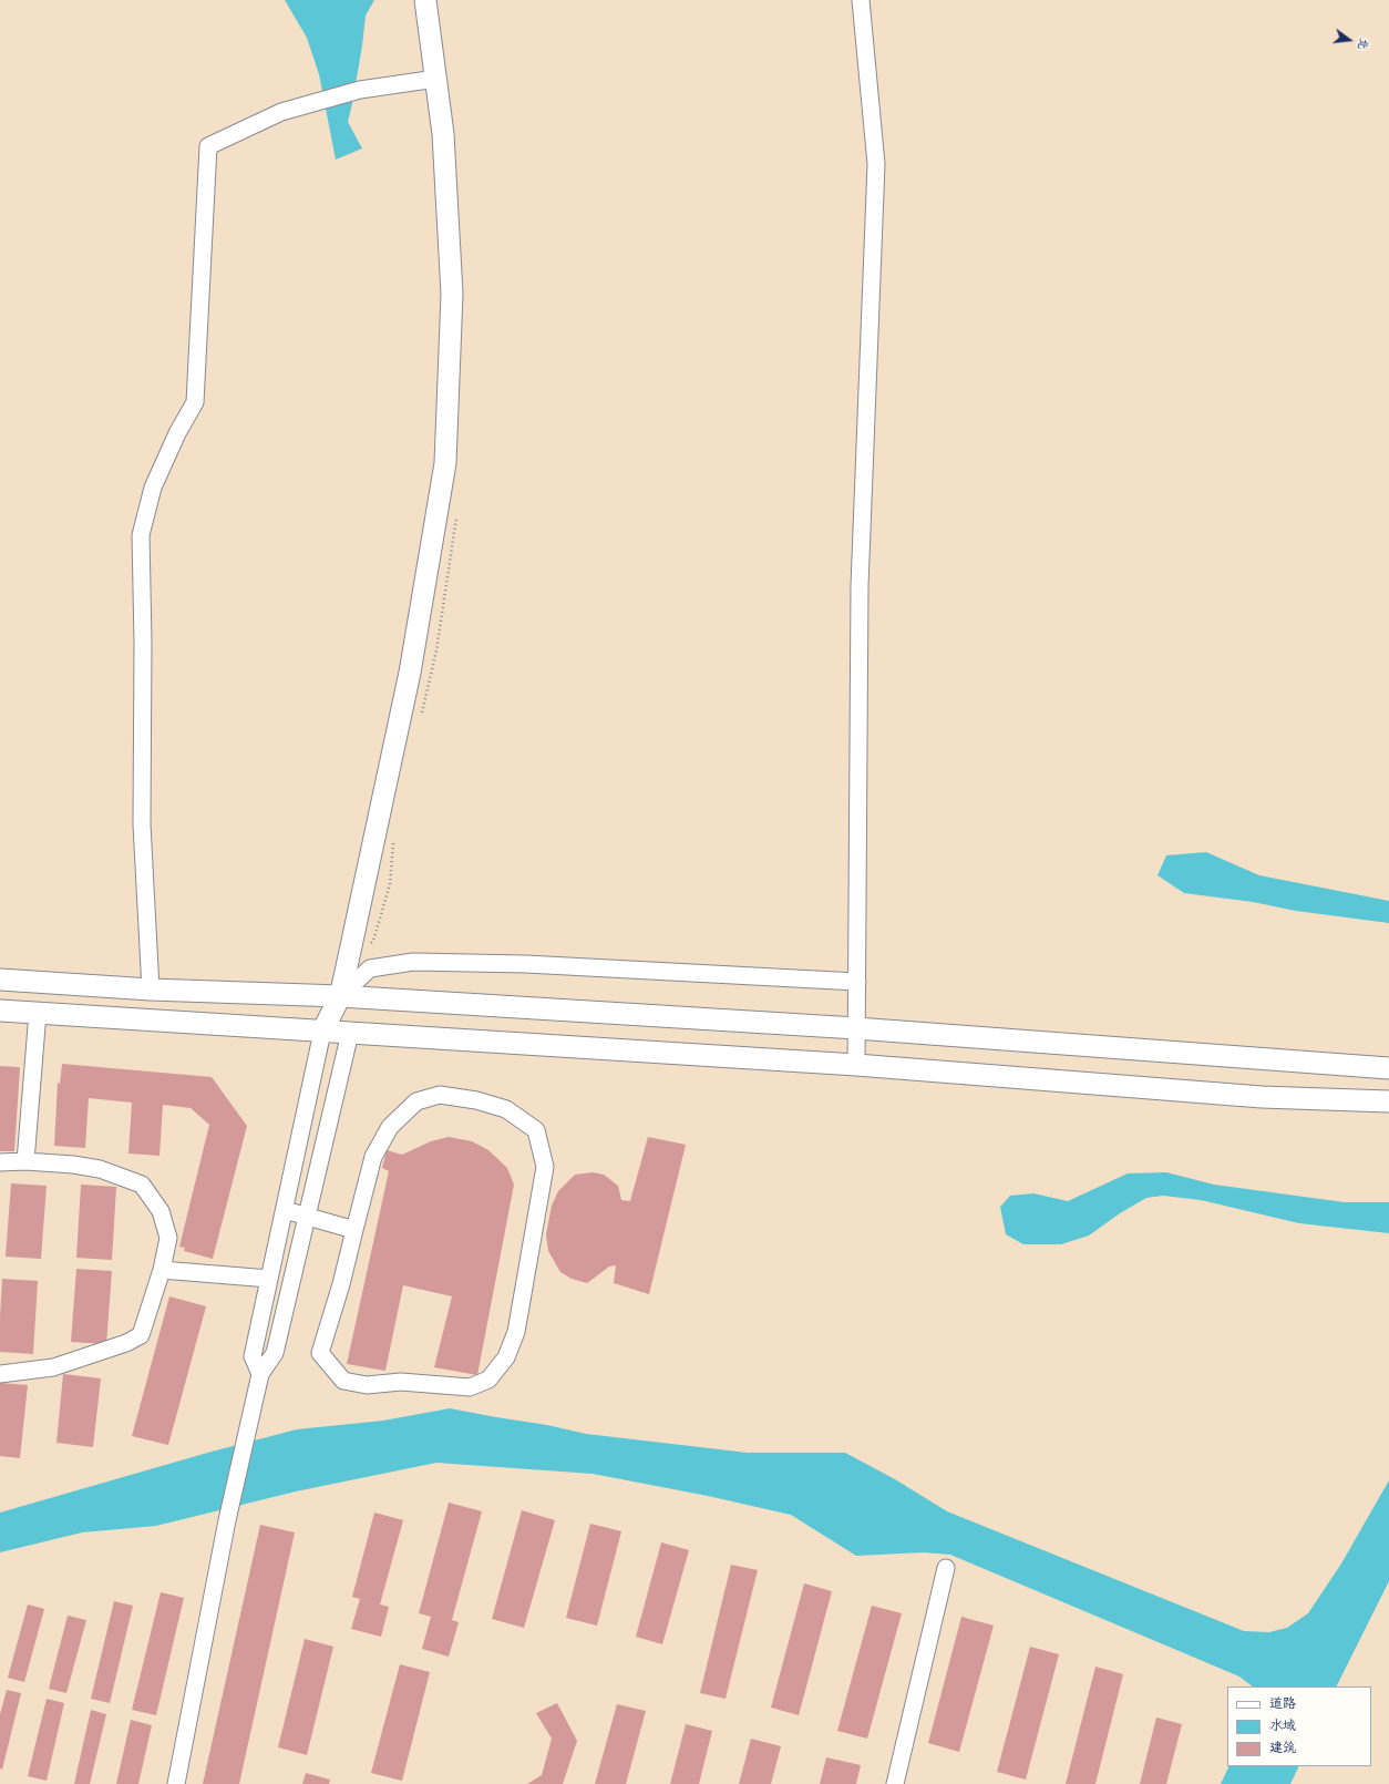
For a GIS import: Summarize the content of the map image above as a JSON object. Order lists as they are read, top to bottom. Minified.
{"legend":["道路","水域","建筑"],"north":"right"}
